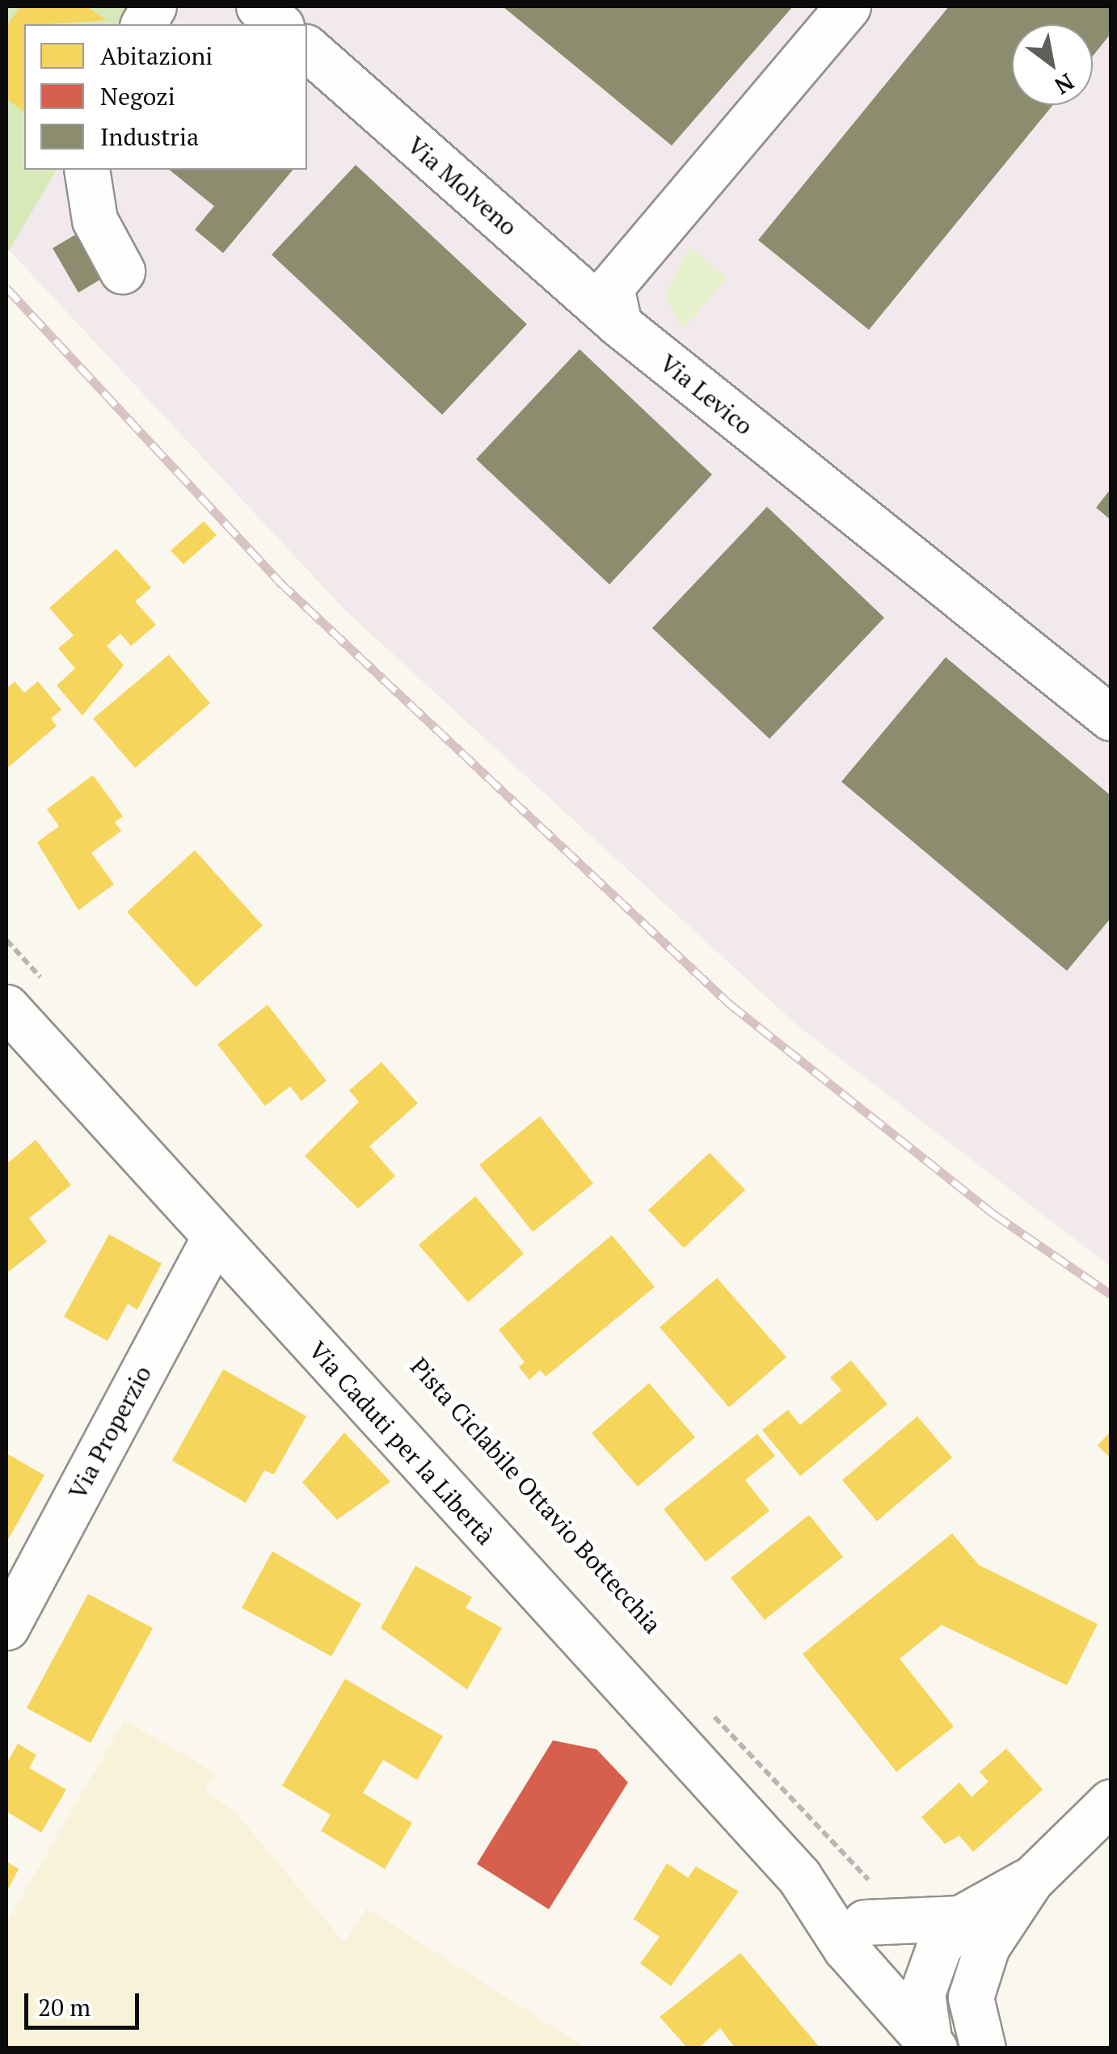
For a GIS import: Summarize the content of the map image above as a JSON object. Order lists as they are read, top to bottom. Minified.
{"streets":{"street":["Via Molveno","Via Levico","Via Properzio","Via Caduti per la Libertà"]},"crossings":[["Via Molveno","Via Levico"],["Via Properzio","Via Caduti per la Libertà"]],"legend":["Abitazioni","Negozi","Industria"],"scale_bar":"20 m","north":"bottom right"}
